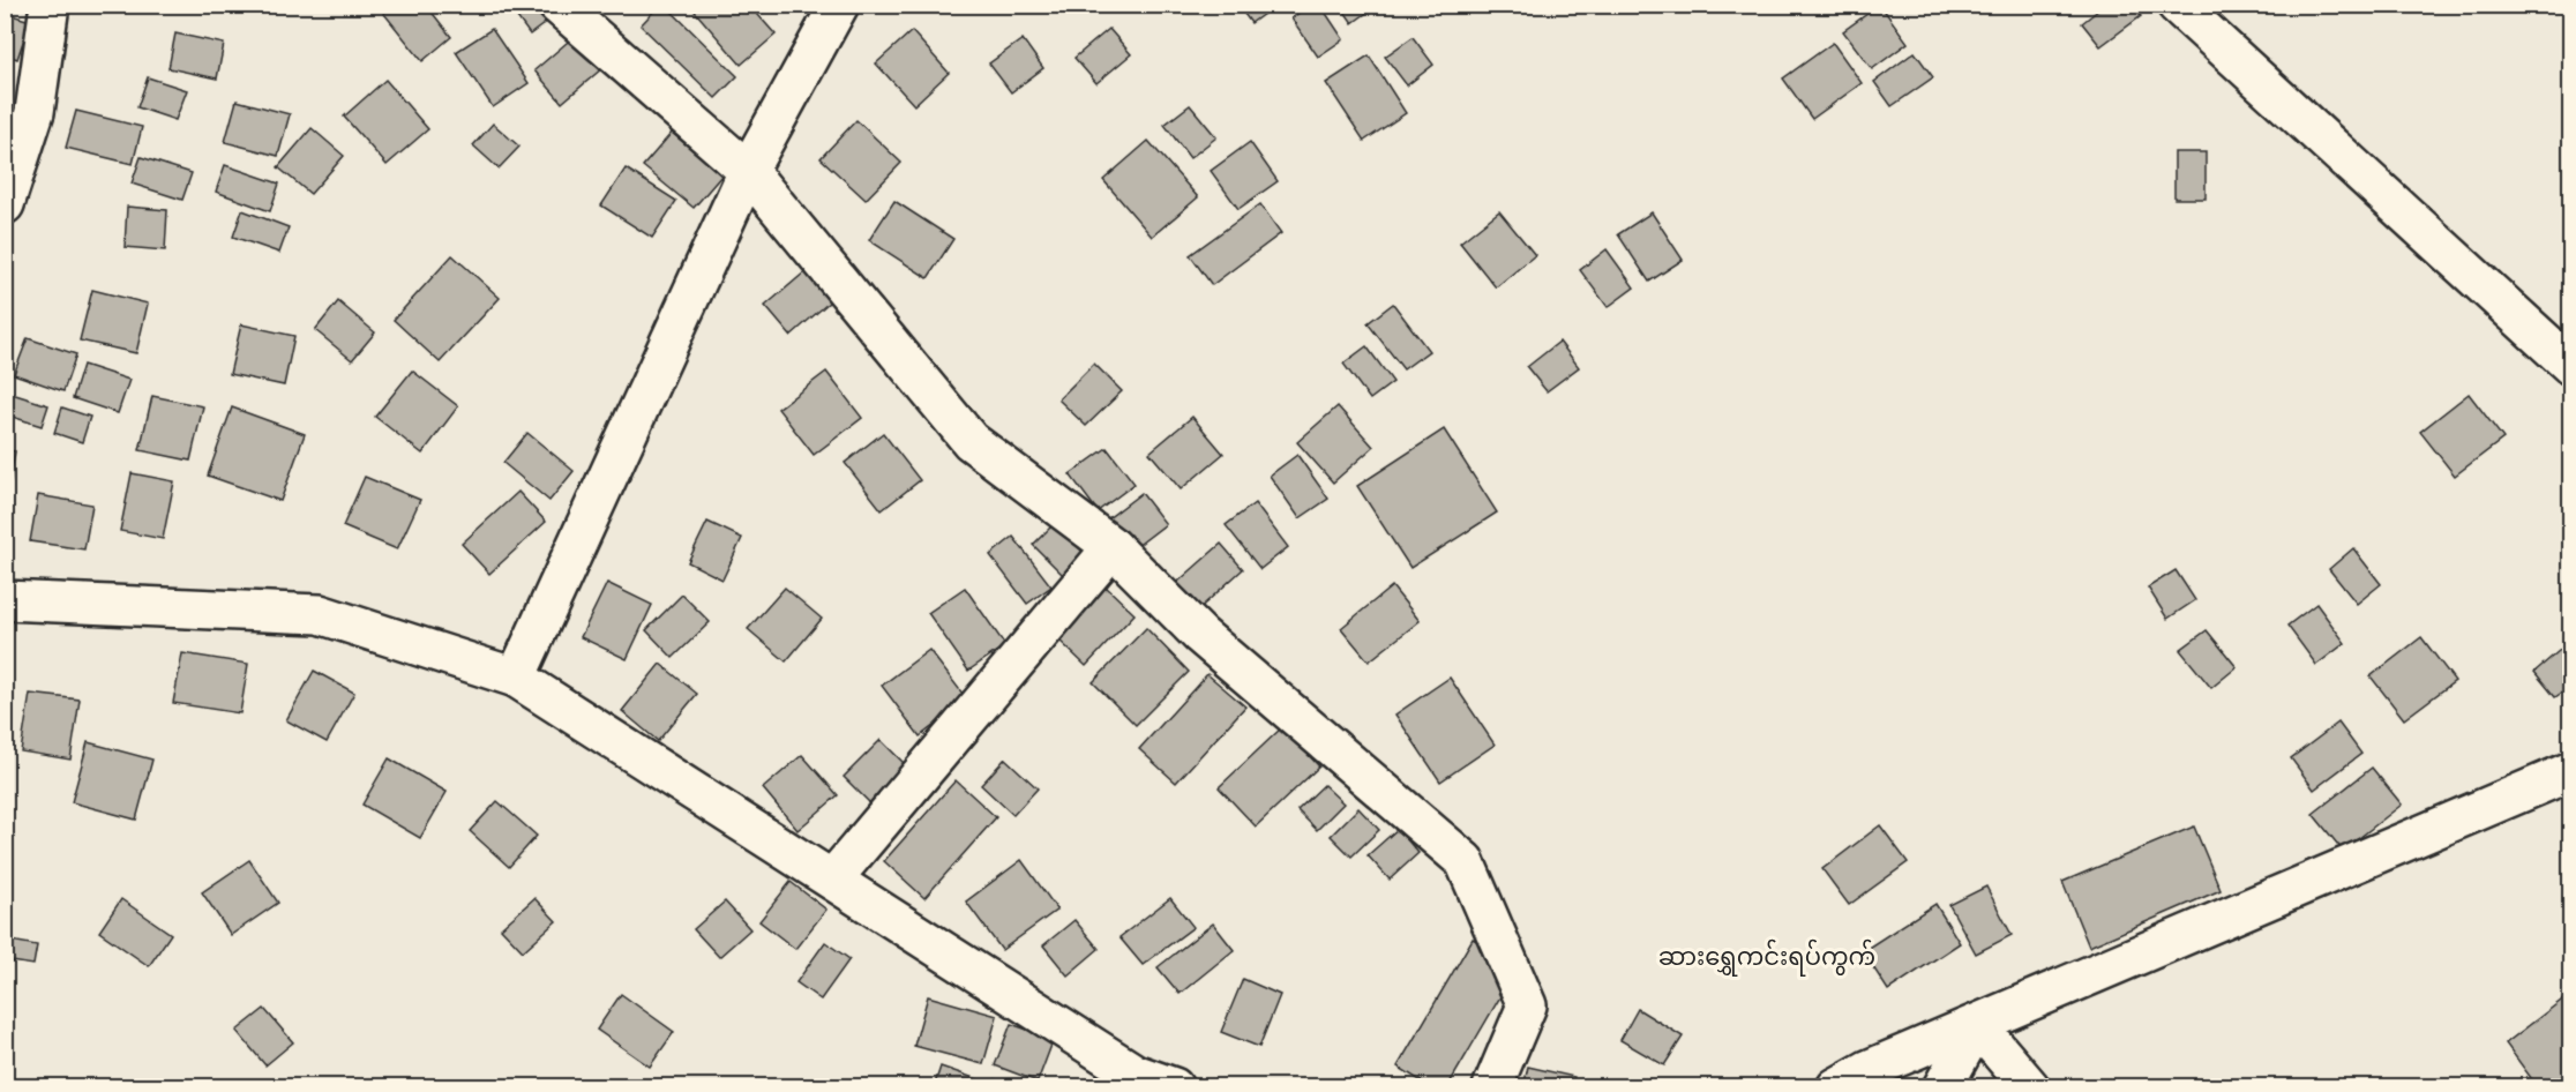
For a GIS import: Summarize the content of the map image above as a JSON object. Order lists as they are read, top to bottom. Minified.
{"districts":["ဆားရွှေကင်းရပ်ကွက်"]}
